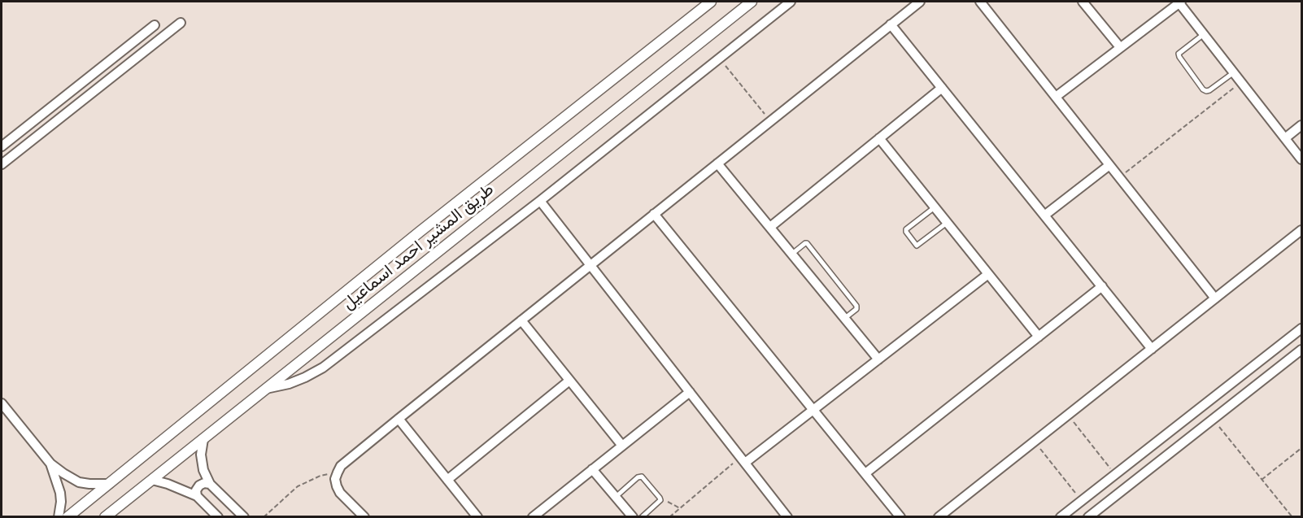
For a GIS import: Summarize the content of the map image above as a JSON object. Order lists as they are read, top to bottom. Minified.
{"streets":{"street":["طريق المشير احمد اسماعيل"]}}
